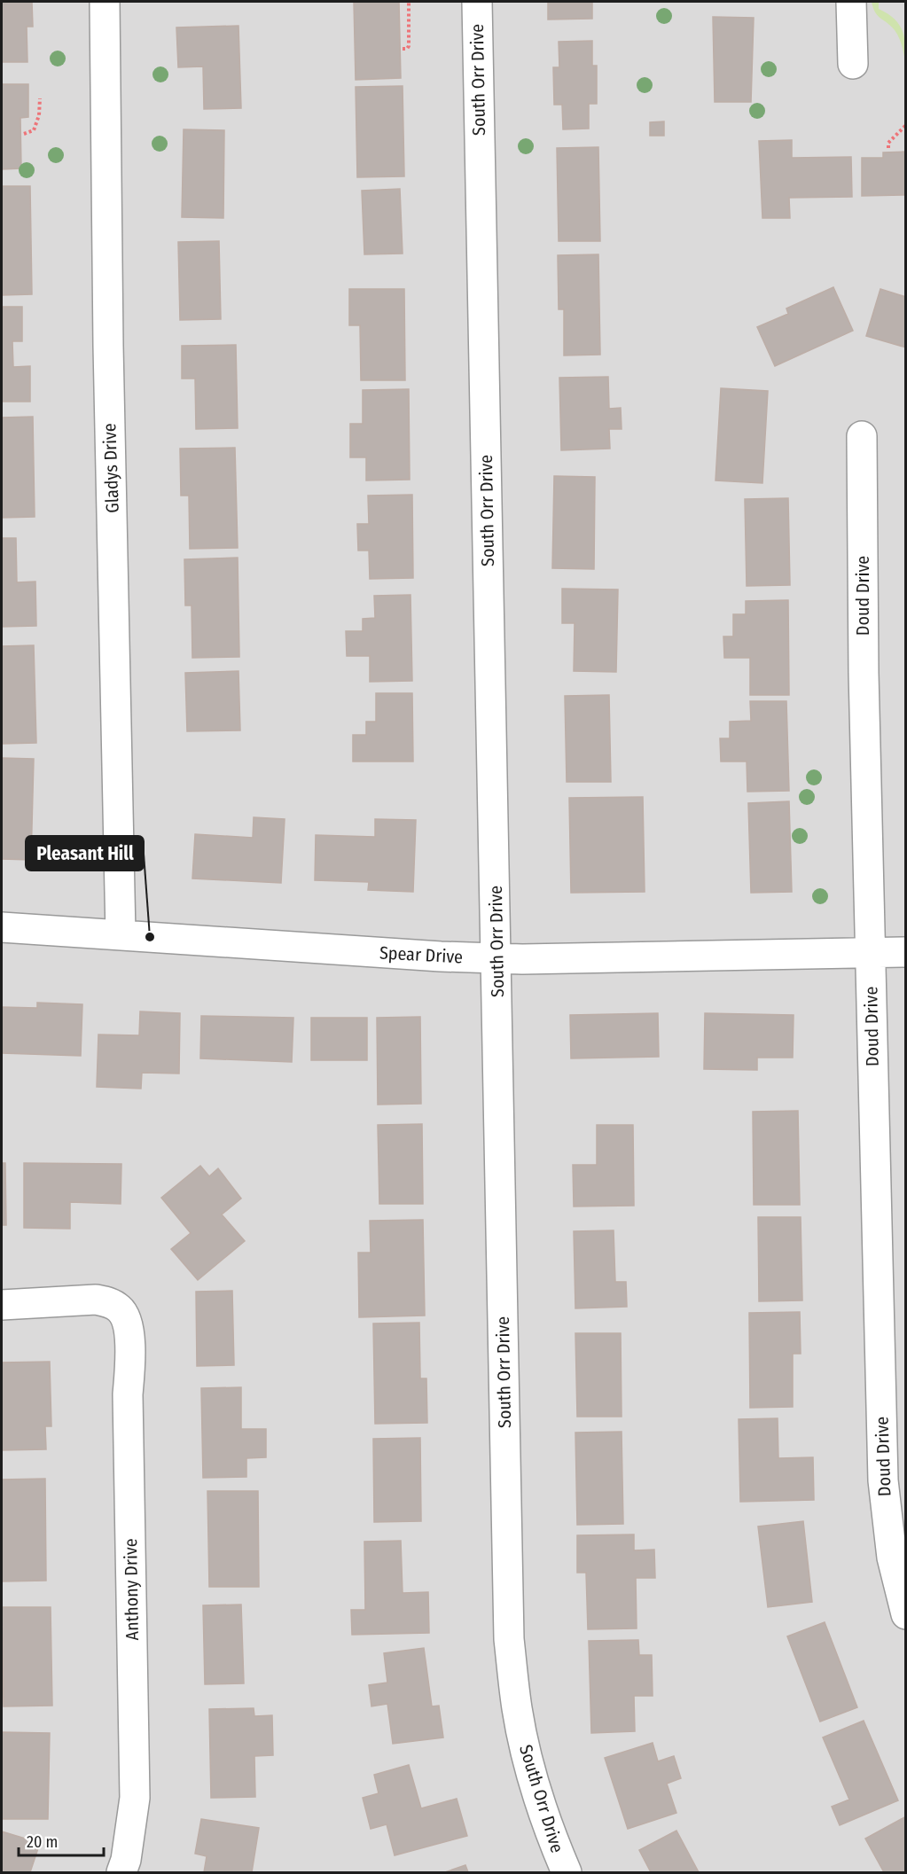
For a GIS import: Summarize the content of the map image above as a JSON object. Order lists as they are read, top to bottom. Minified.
{"streets":{"street":["South Orr Drive","Gladys Drive","Doud Drive","Spear Drive","Anthony Drive"]},"crossings":[["South Orr Drive","Spear Drive"],["Gladys Drive","Spear Drive"],["Doud Drive","Spear Drive"]],"places":["Pleasant Hill"],"scale_bar":"20 m"}
